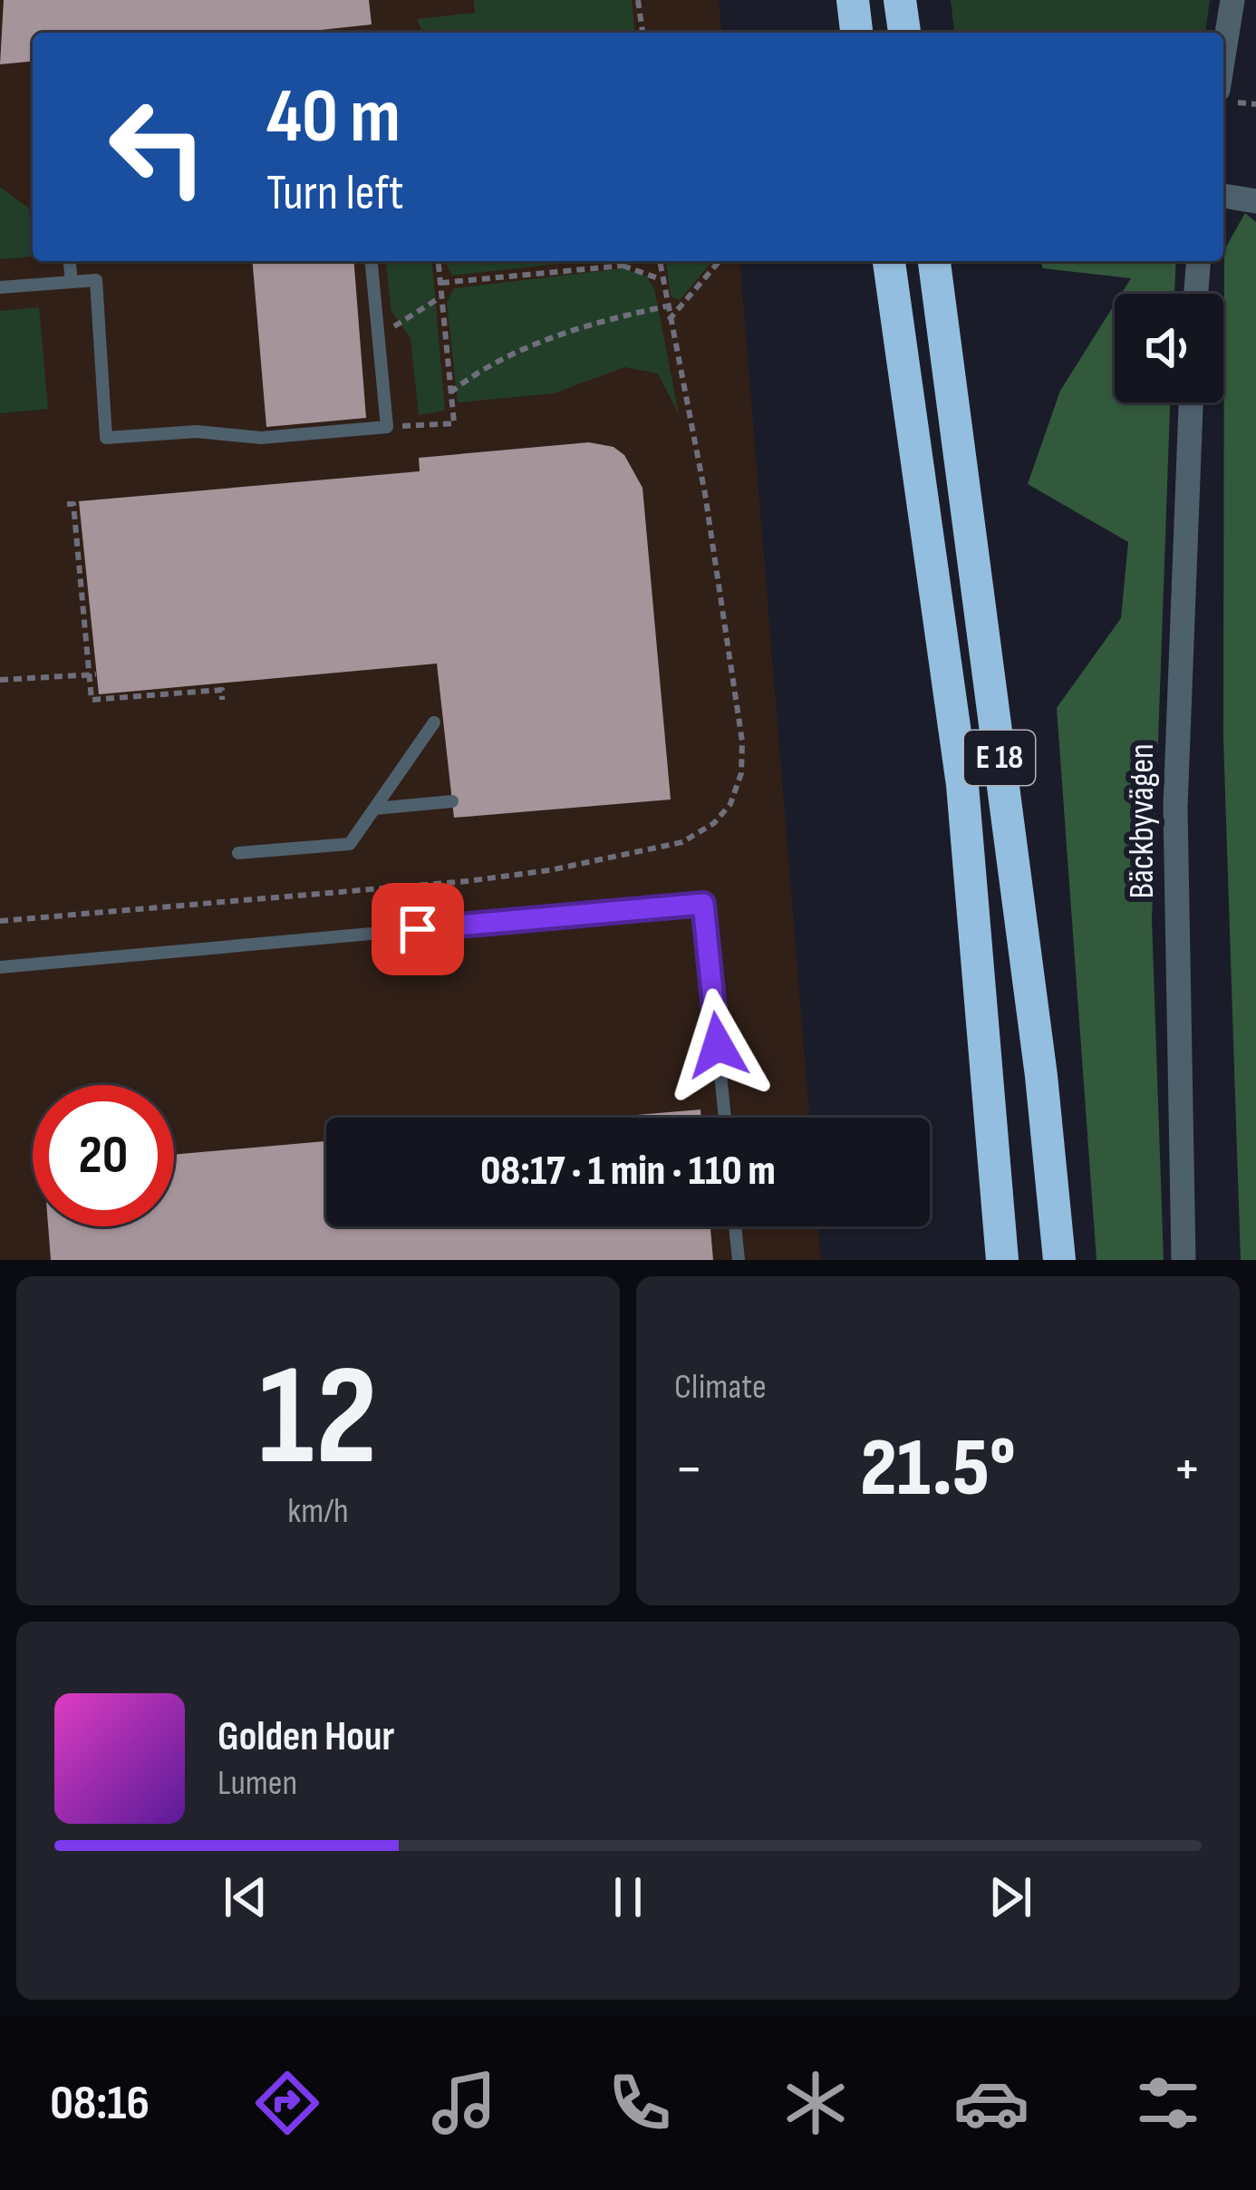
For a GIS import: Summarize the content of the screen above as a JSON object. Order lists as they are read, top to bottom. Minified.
{"streets":{"highway":["E 18"],"street":["Bäckbyvägen"]},"page":{"turn":["40 m","Turn left"],"limit":"20","trip":"08:17 · 1 min · 110 m","tile":[["12","km/h"],"Climate"],"heat":["−","21.5°","+"],"song":["Golden Hour","Lumen"],"tabs":"08:16"}}
